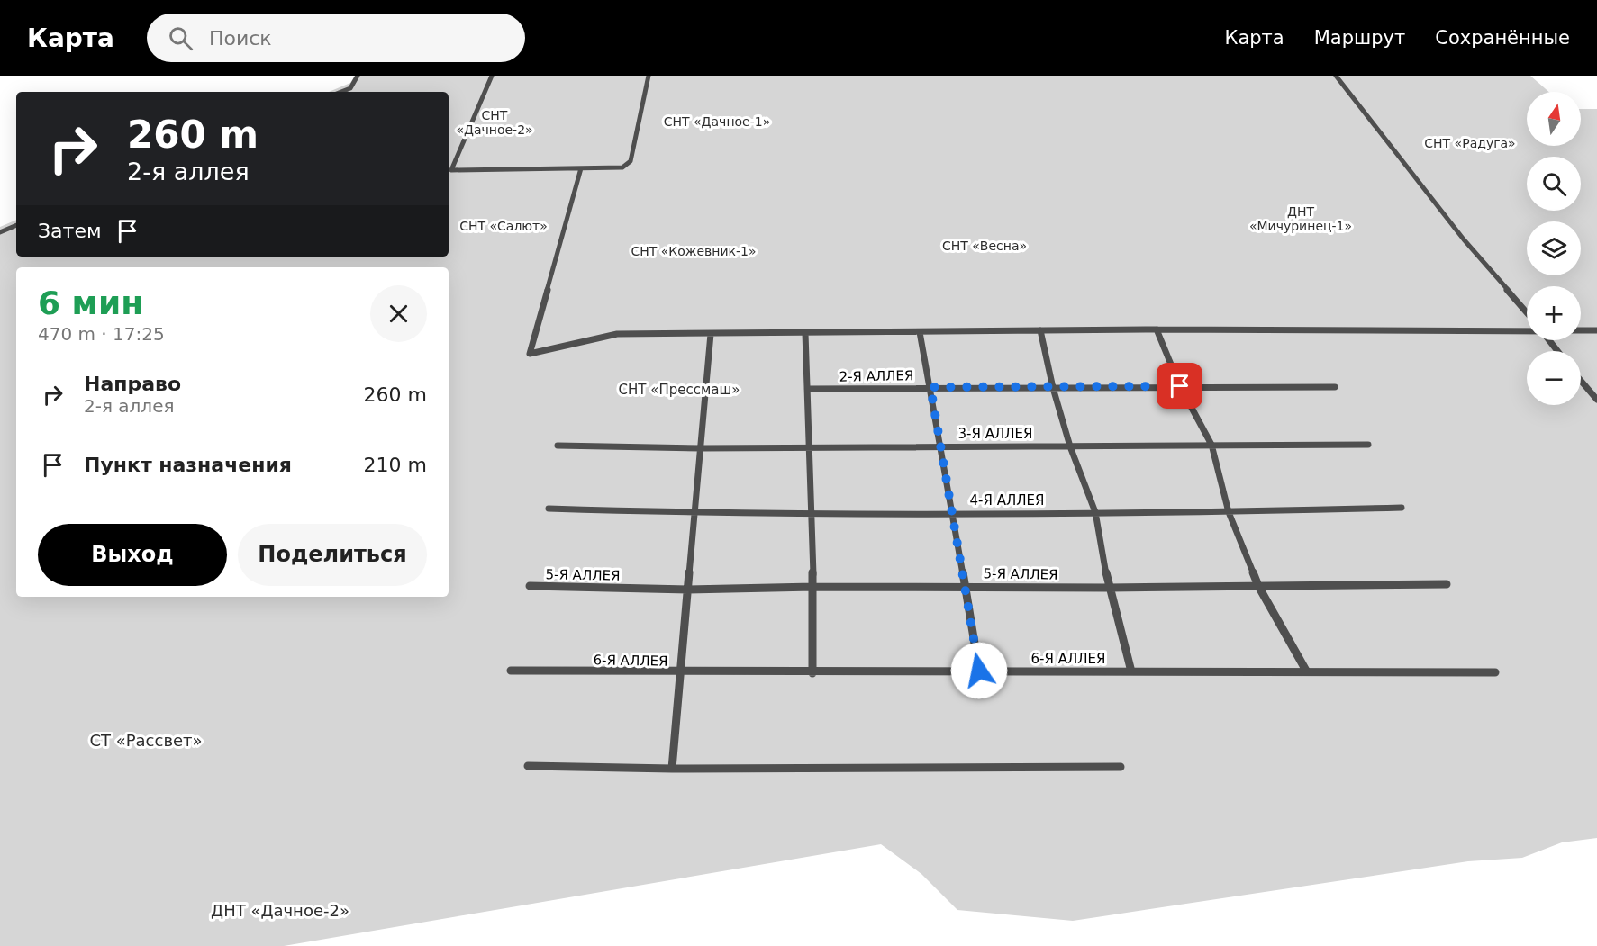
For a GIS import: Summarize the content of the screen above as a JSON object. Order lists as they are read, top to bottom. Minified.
{"streets":{"street":["2-Я АЛЛЕЯ","3-Я АЛЛЕЯ","4-Я АЛЛЕЯ","5-Я АЛЛЕЯ","6-Я АЛЛЕЯ"]},"parks":["СНТ «Дачное-2»","СНТ «Дачное-1»","СНТ «Радуга»","ДНТ «Мичуринец-1»","СНТ «Салют»","СНТ «Весна»","СНТ «Кожевник-1»","СНТ «Прессмаш»","СТ «Рассвет»","ДНТ «Дачное-2»"],"north":"top","page":{"header":"Карта","search":"Поиск","nav":["Карта","Маршрут","Сохранённые"],"map_buttons":["+","−"],"turn":["260 m","2-я аллея"],"then":"Затем","heading":["6 мин","470 m · 17:25"],"list":[{"name":"Направо","note":"2-я аллея","value":"260 m"},{"name":"Пункт назначения","value":"210 m"}],"buttons":["Выход","Поделиться"]}}
